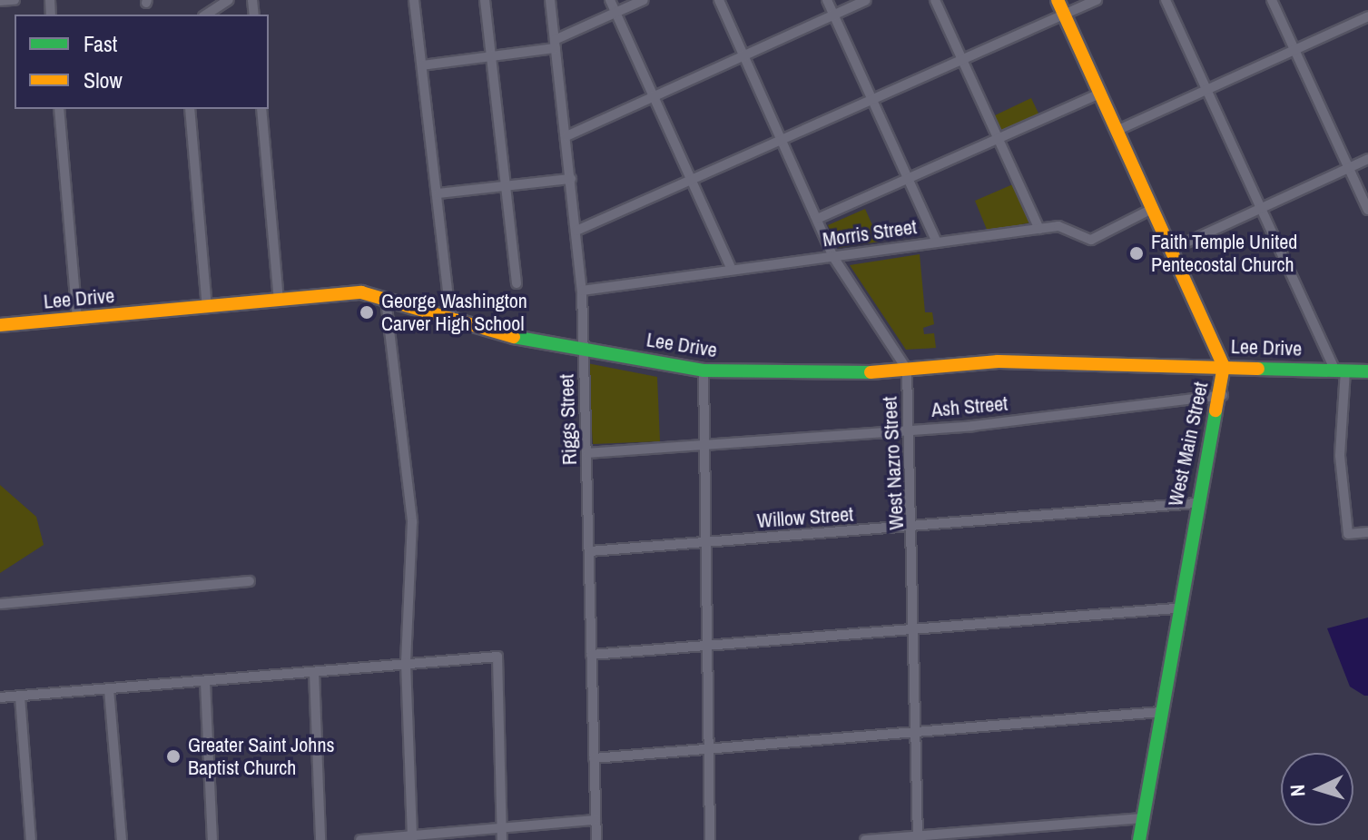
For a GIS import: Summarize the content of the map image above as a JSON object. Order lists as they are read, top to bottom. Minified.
{"streets":{"main road":["Lee Drive","West Main Street"],"street":["Morris Street","Ash Street","Riggs Street","West Nazro Street","Willow Street"]},"crossings":[["Morris Street","Riggs Street"],["Morris Street","West Main Street"],["Morris Street","West Nazro Street"],["Lee Drive","Riggs Street"],["Lee Drive","West Main Street"],["Lee Drive","West Nazro Street"],["Ash Street","Riggs Street"],["Ash Street","West Main Street"],["Ash Street","West Nazro Street"],["Riggs Street","Willow Street"],["West Main Street","Willow Street"],["West Nazro Street","Willow Street"]],"places":["Faith Temple United Pentecostal Church","George Washington Carver High School","Greater Saint Johns Baptist Church"],"legend":["Fast","Slow"],"north":"left"}
